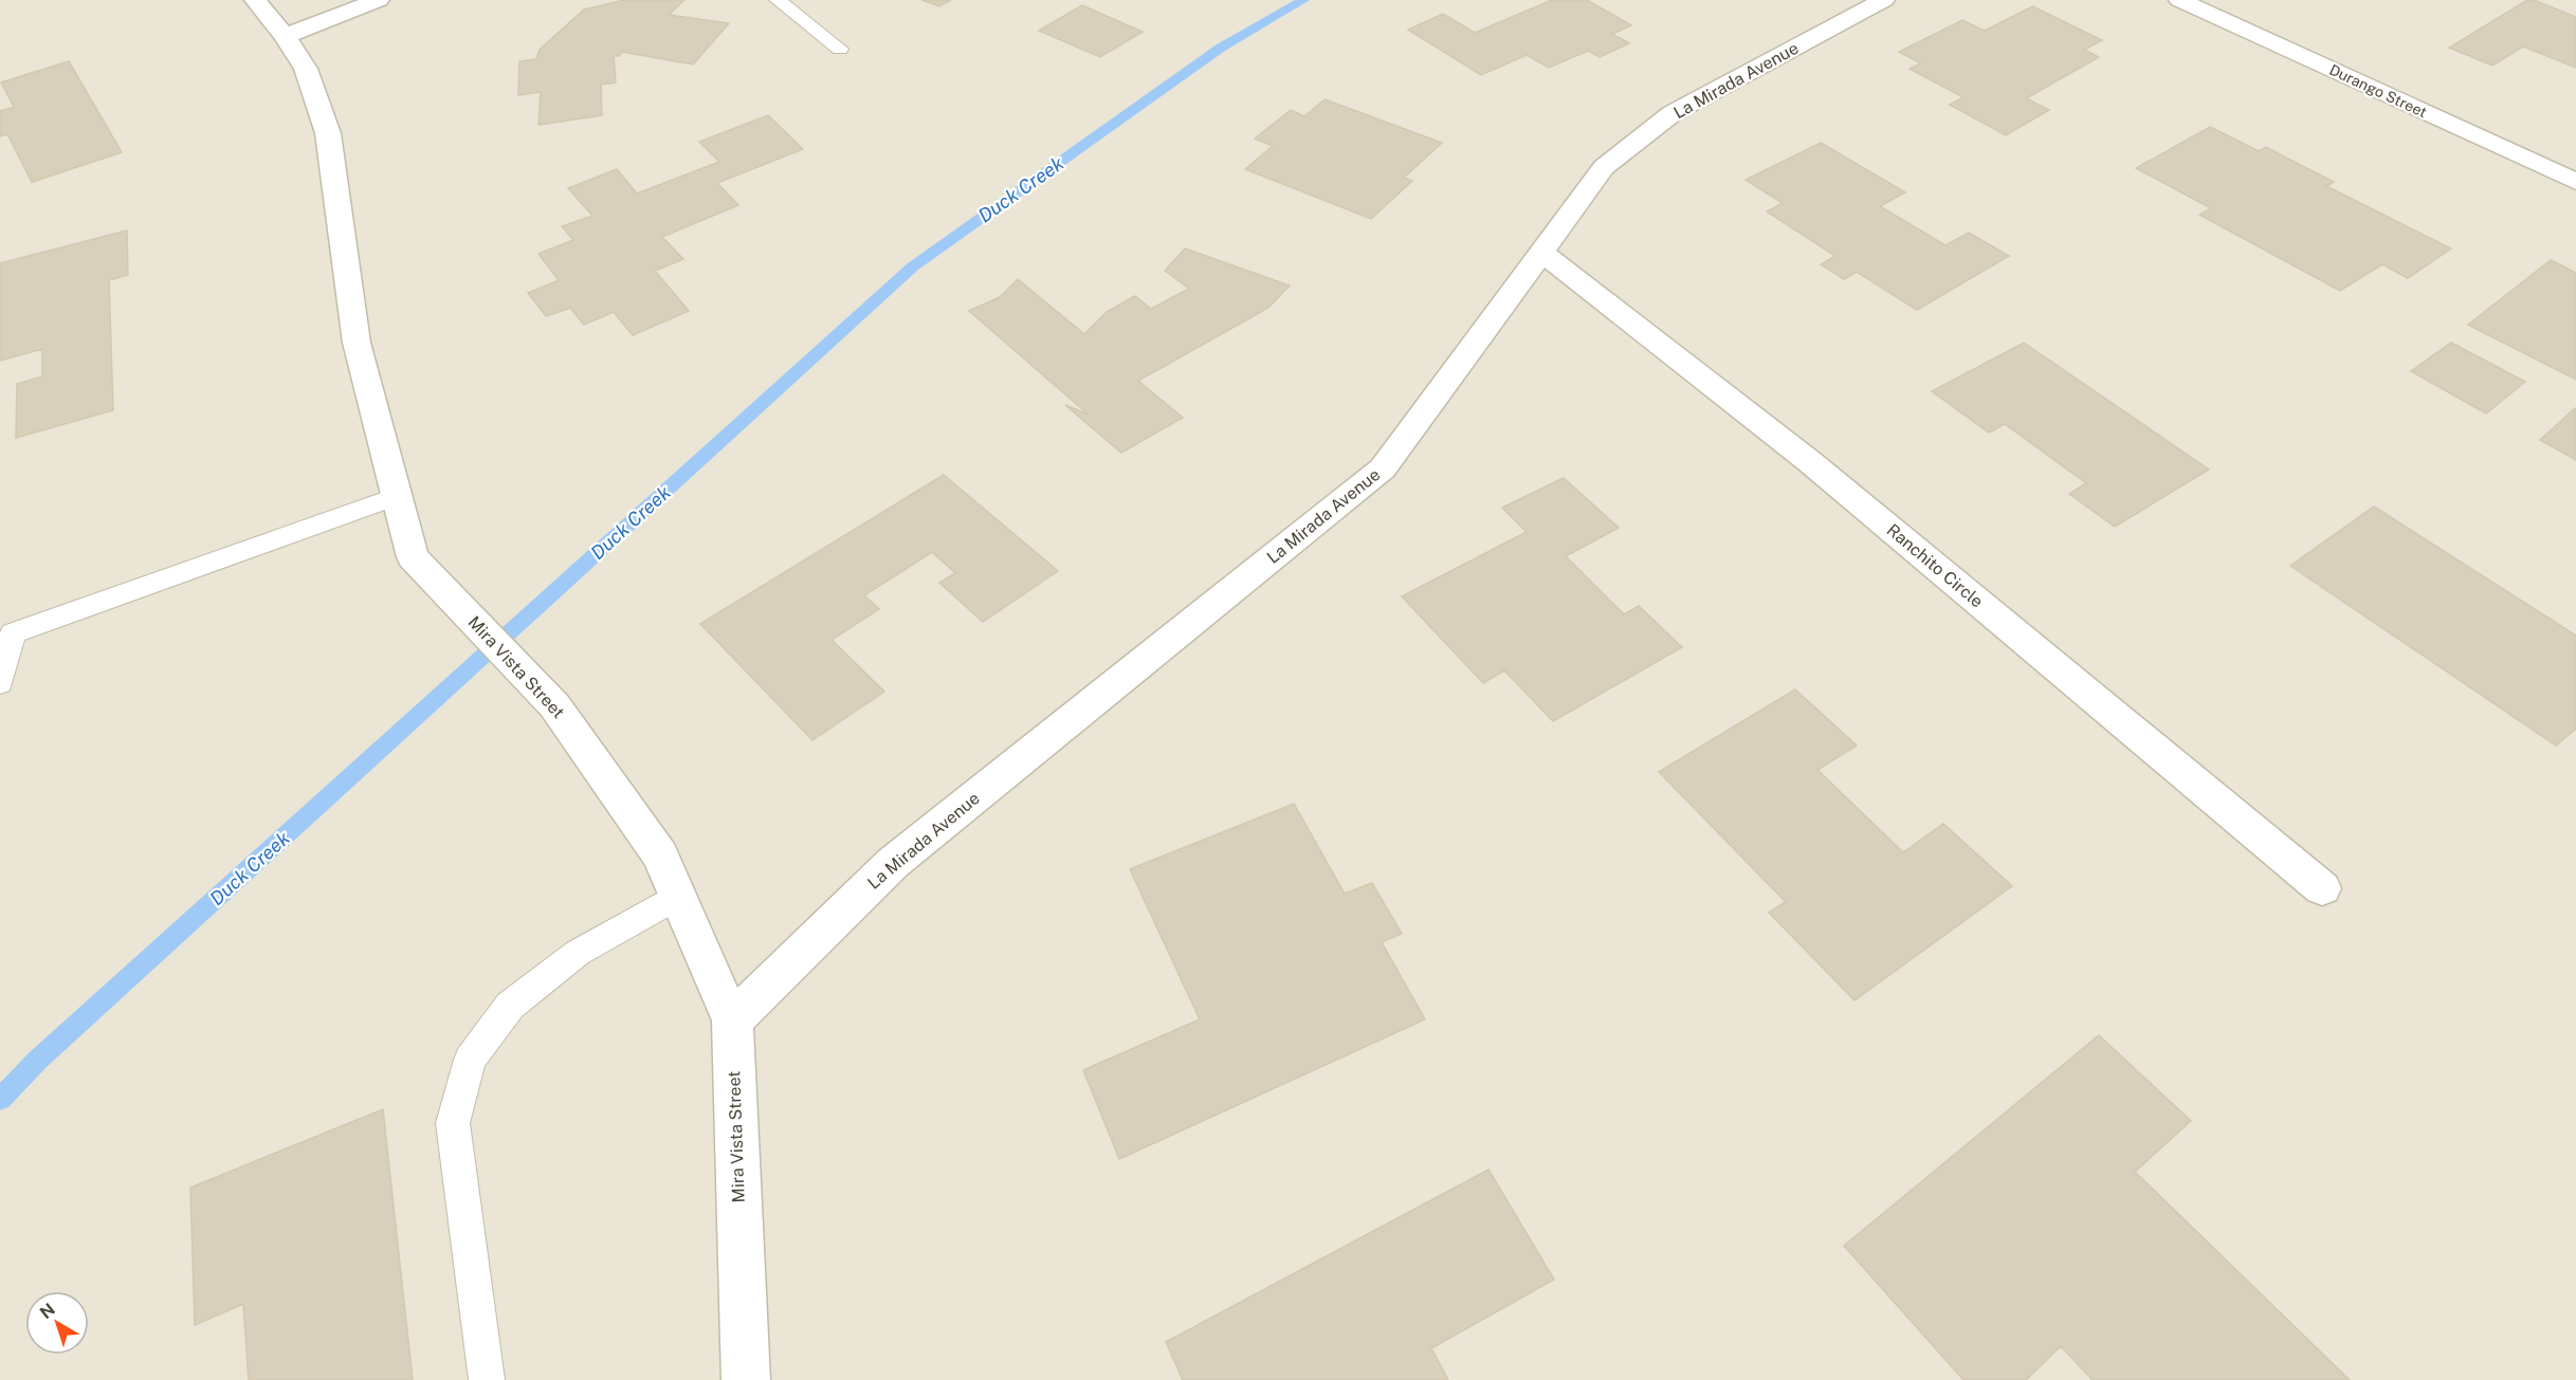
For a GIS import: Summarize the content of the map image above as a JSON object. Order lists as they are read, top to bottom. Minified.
{"streets":{"street":["La Mirada Avenue","Durango Street","Ranchito Circle","Mira Vista Street"]},"crossings":[["La Mirada Avenue","Ranchito Circle"],["La Mirada Avenue","Mira Vista Street"]],"water":["Duck Creek"],"north":"top left"}
